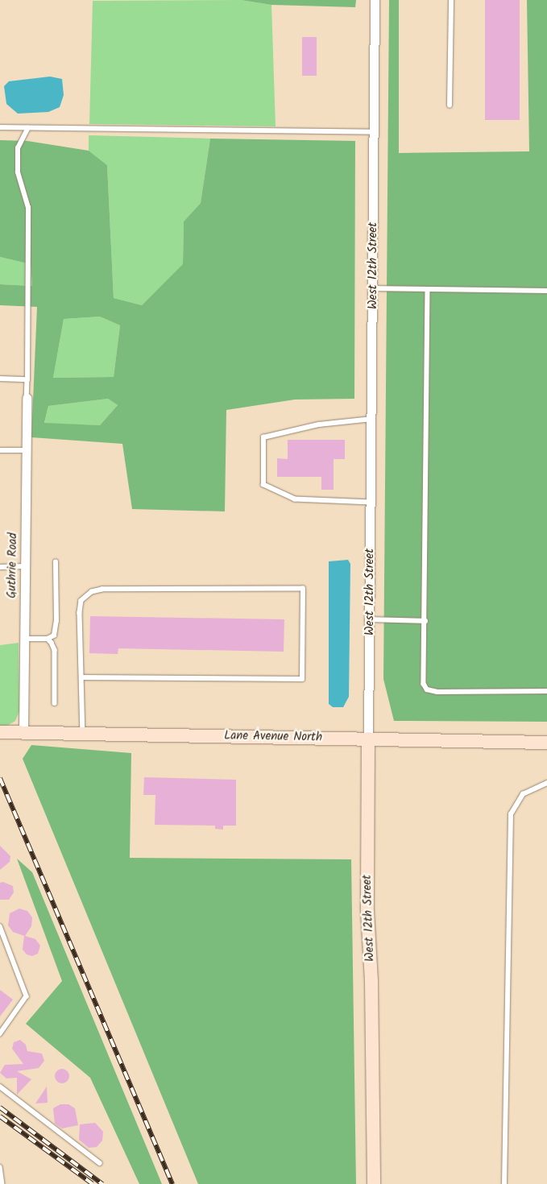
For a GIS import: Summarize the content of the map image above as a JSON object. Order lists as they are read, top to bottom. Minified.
{"streets":{"main road":["West 12th Street","Lane Avenue North"],"street":["Guthrie Road"]},"crossings":[["West 12th Street","Lane Avenue North"],["Guthrie Road","Lane Avenue North"]]}
